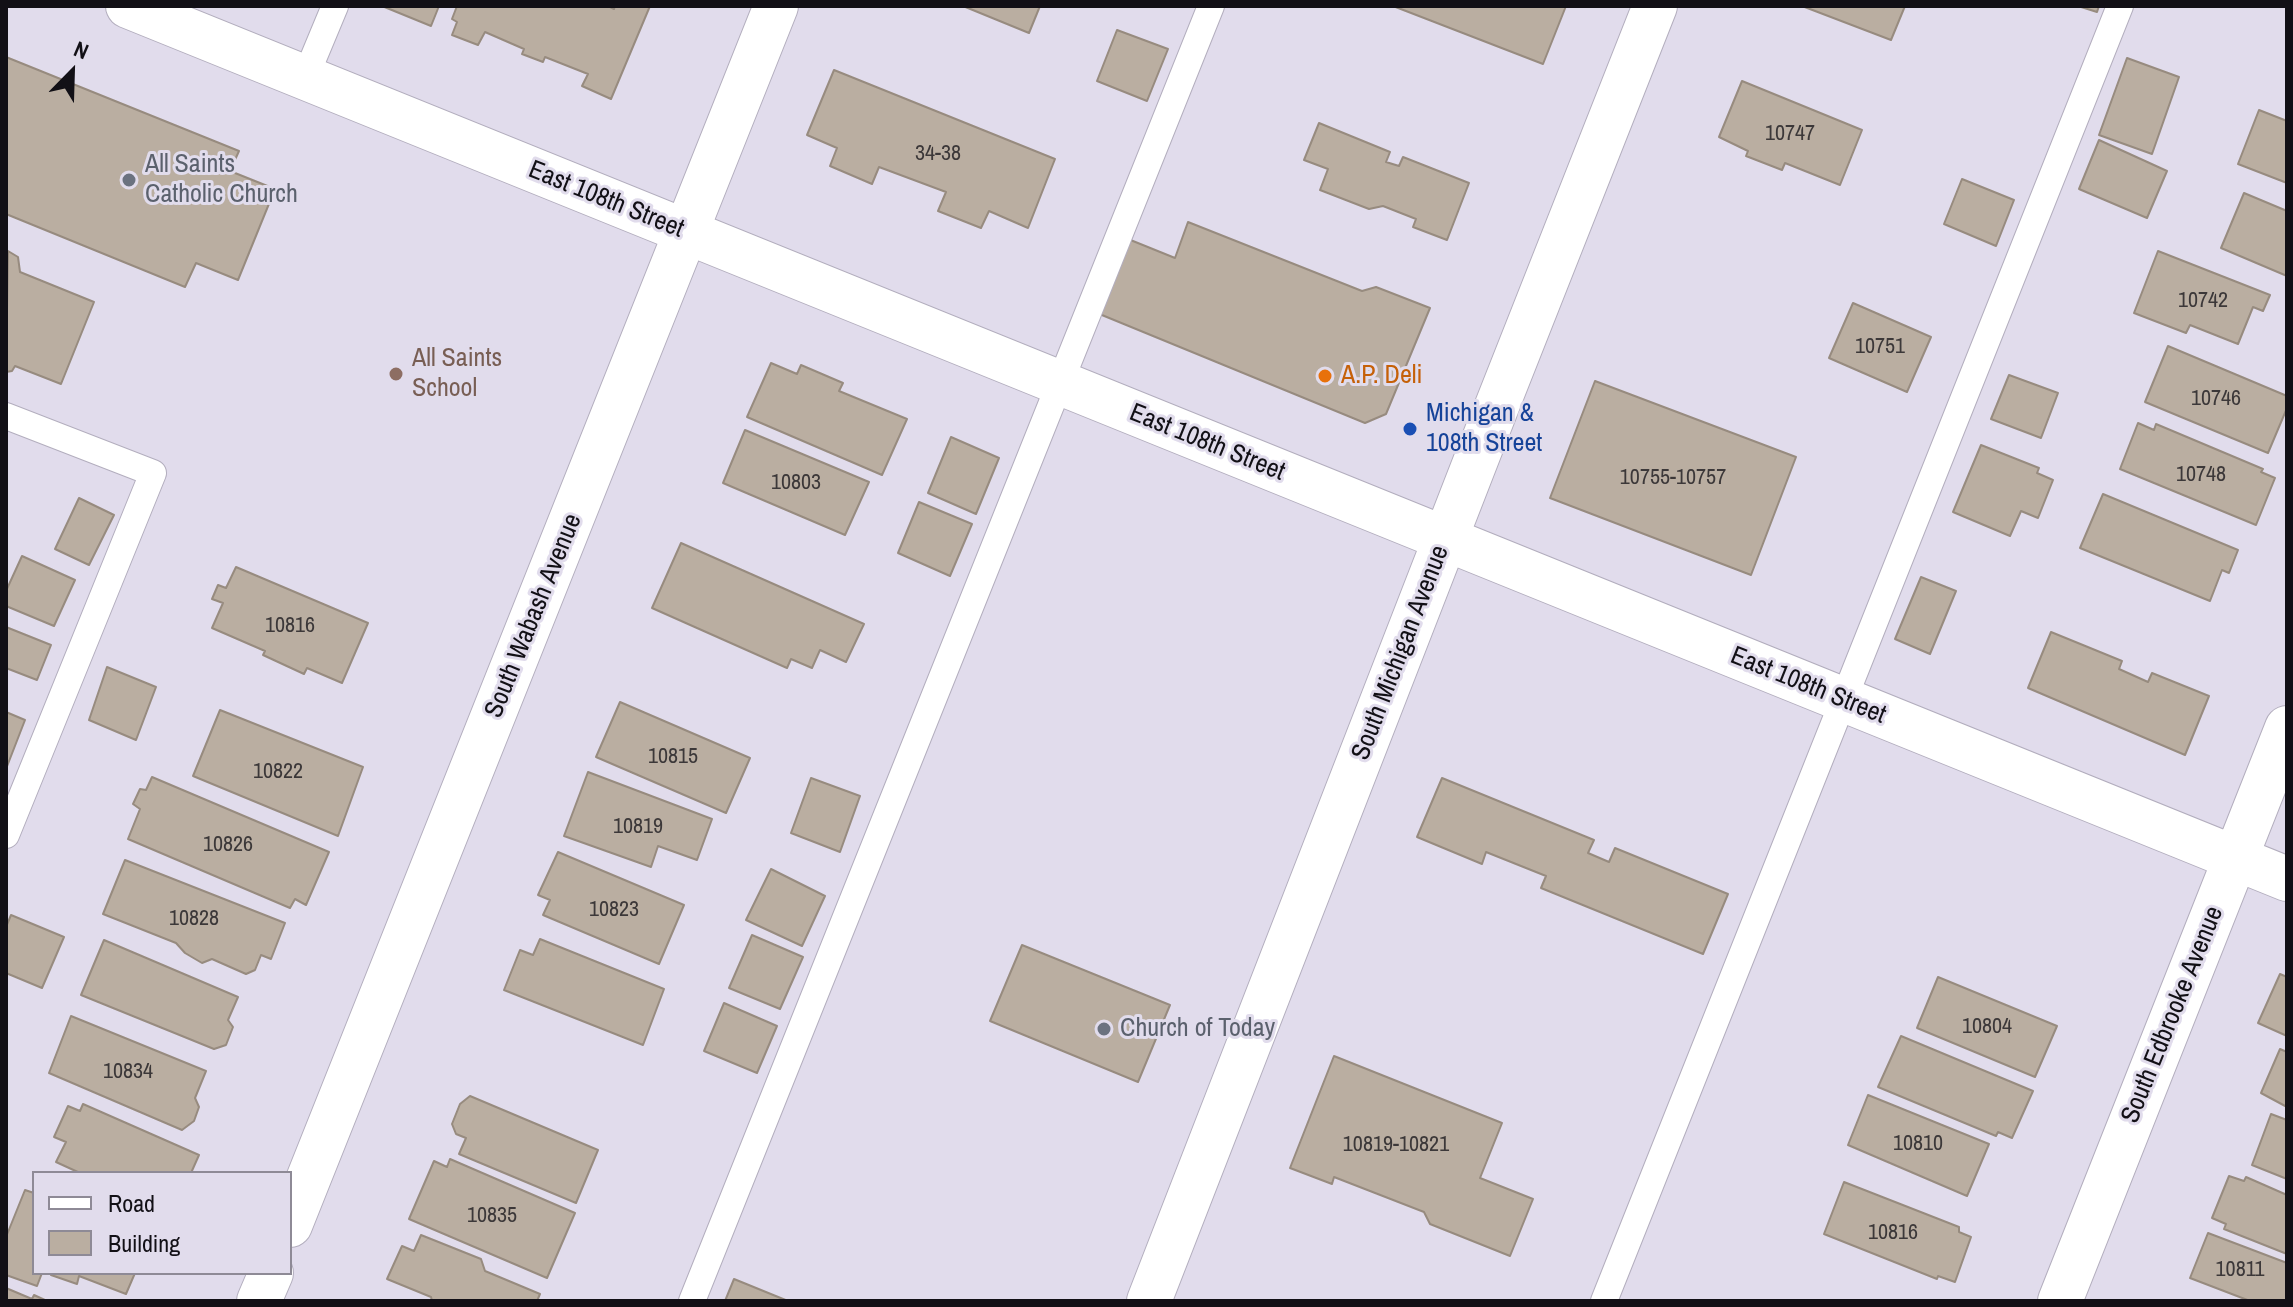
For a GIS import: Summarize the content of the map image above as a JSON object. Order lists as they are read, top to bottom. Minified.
{"streets":{"street":["East 108th Street","South Wabash Avenue","South Michigan Avenue","South Edbrooke Avenue"]},"crossings":[["East 108th Street","South Wabash Avenue"],["East 108th Street","South Michigan Avenue"],["East 108th Street","South Edbrooke Avenue"]],"places":["All Saints Catholic Church","All Saints School","A.P. Deli","Michigan & 108th Street","Church of Today"],"house_numbers":["10747","34-38","10742","10751","10746","10748","10755-10757","10803","10816","10815","10822","10819","10826","10823","10828","10804","10834","10810","10819-10821","10835","10816","10811"],"legend":["Road","Building"],"north":"top right"}
